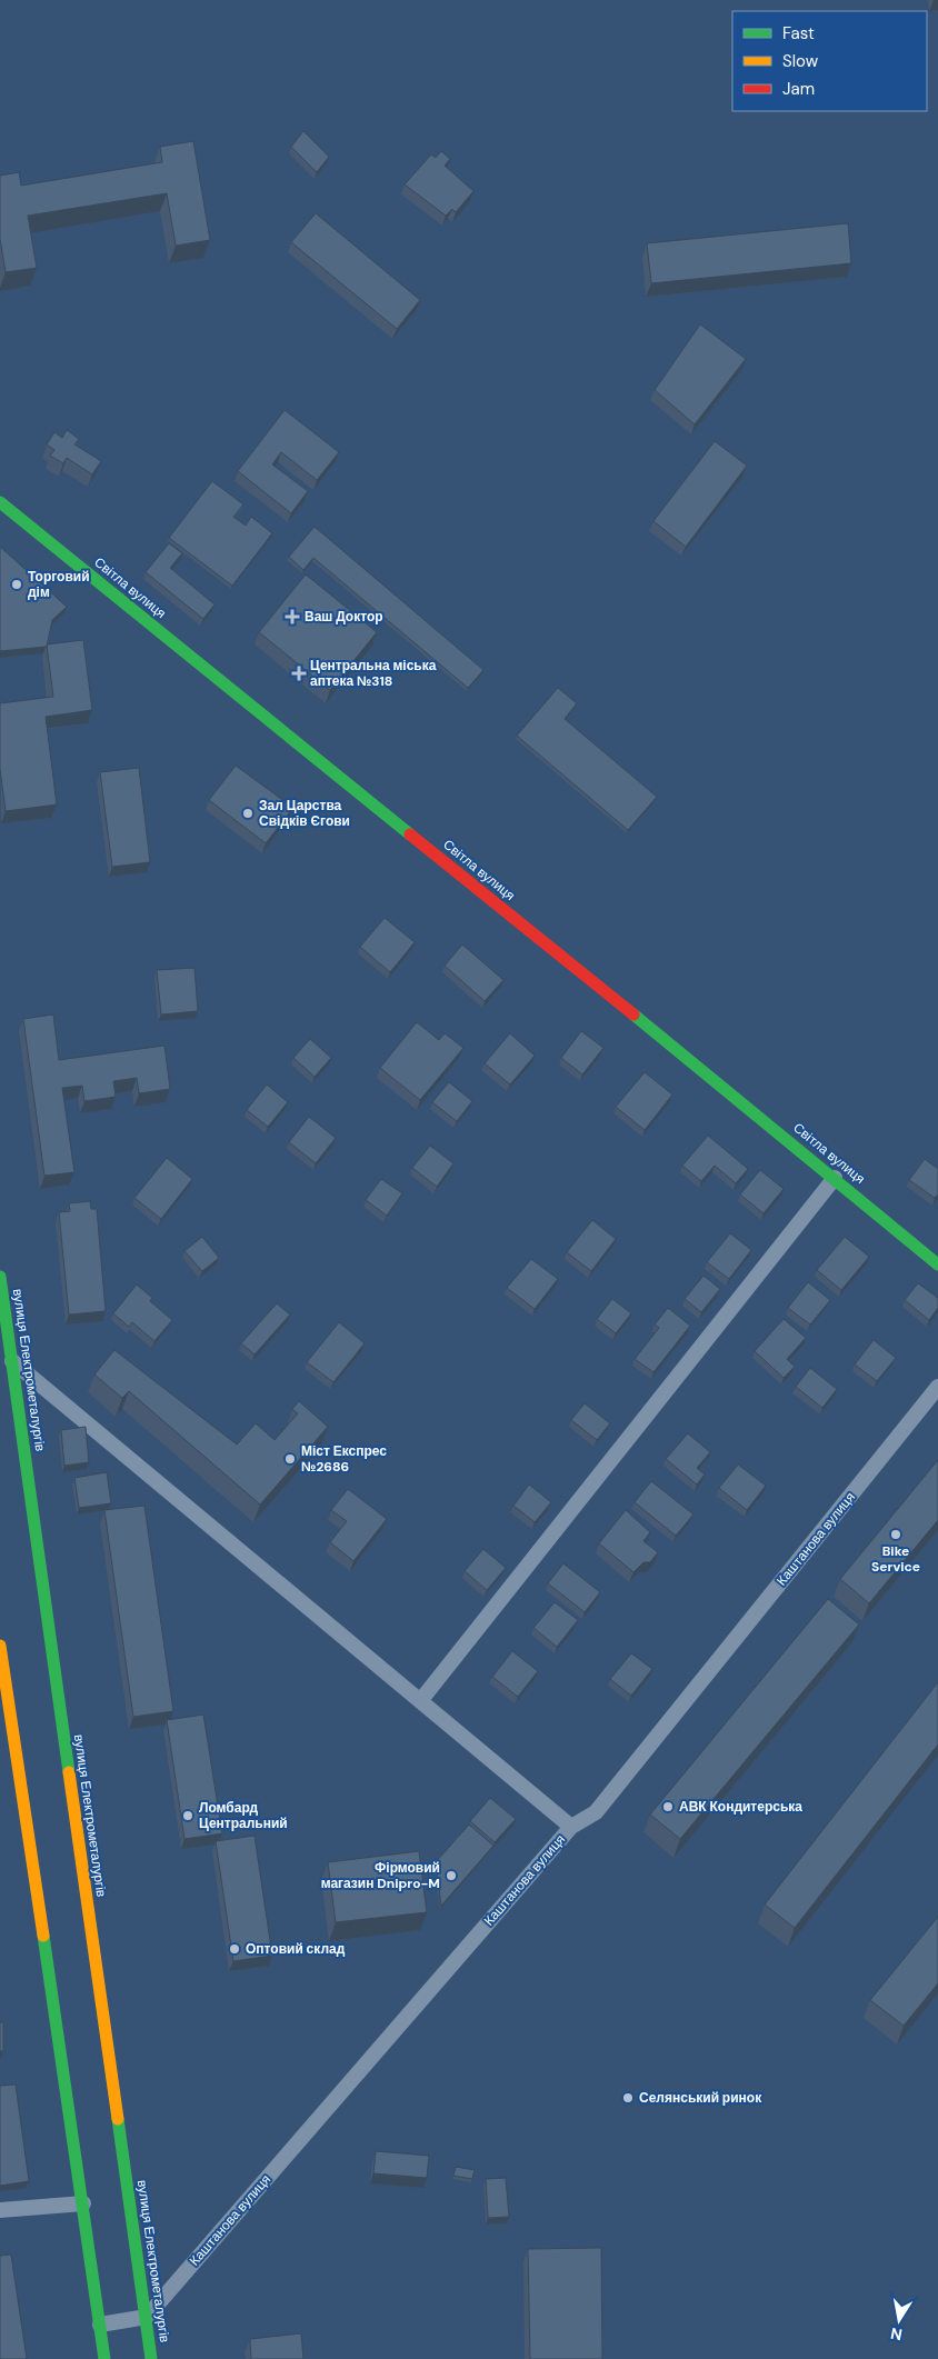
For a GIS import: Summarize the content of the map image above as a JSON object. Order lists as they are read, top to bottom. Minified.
{"streets":{"main road":["Світла вулиця","вулиця Електрометалургів"],"street":["Каштанова вулиця"]},"crossings":[["вулиця Електрометалургів","Каштанова вулиця"]],"places":{"other":["Торговий дім","Зал Царства Свідків Єгови","Міст Експрес №2686","Bike Service","АВК Кондитерська","Ломбард Центральний","Фірмовий магазин Dnipro-M","Оптовий склад","Селянський ринок"],"health":["Ваш Доктор","Центральна міська аптека №318"]},"legend":["Fast","Slow","Jam"],"north":"bottom"}
